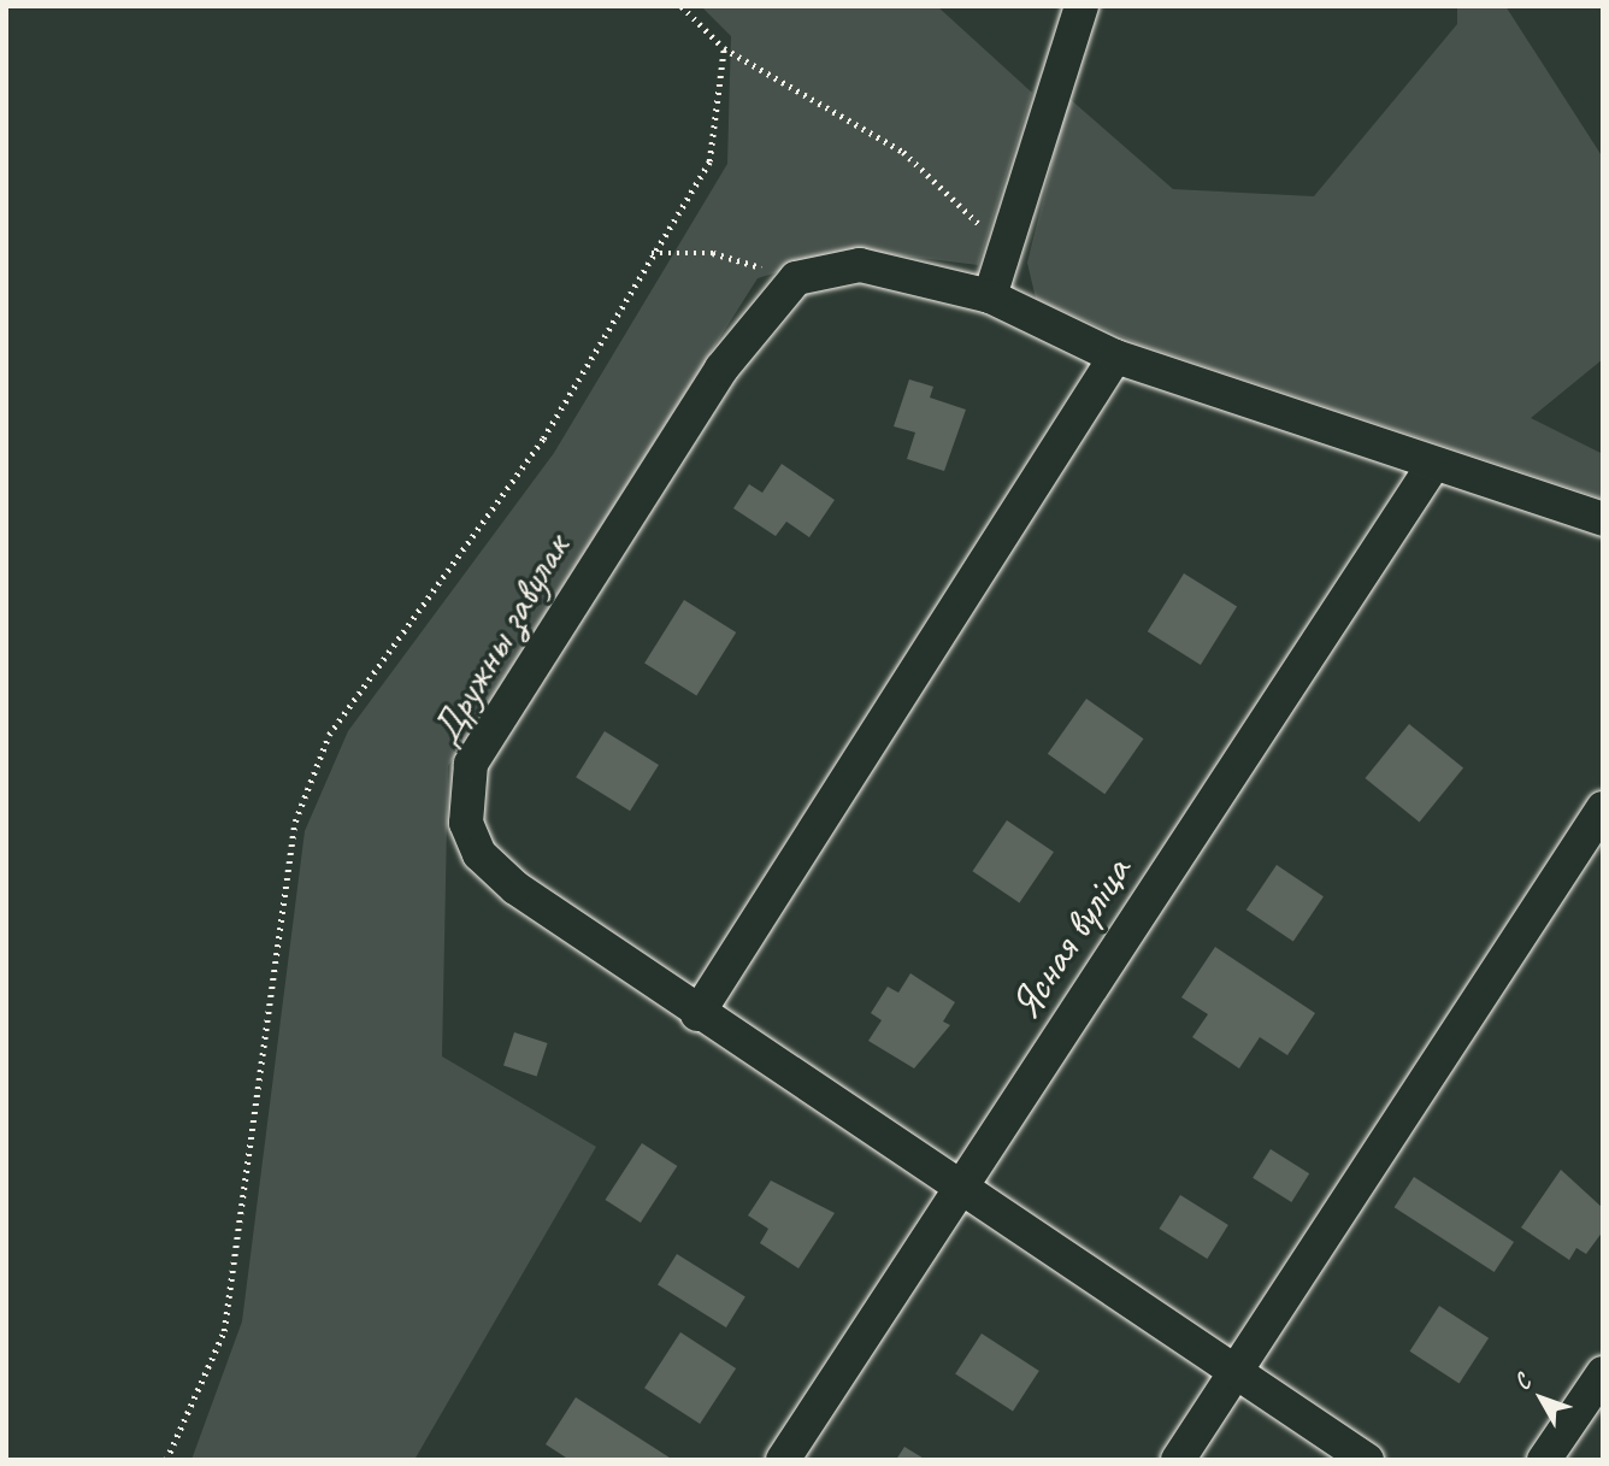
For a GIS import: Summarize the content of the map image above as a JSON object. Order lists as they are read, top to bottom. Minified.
{"streets":{"street":["Дружны завулак","Ясная вуліца"]},"crossings":[["Дружны завулак","Ясная вуліца"]],"north":"top left"}
